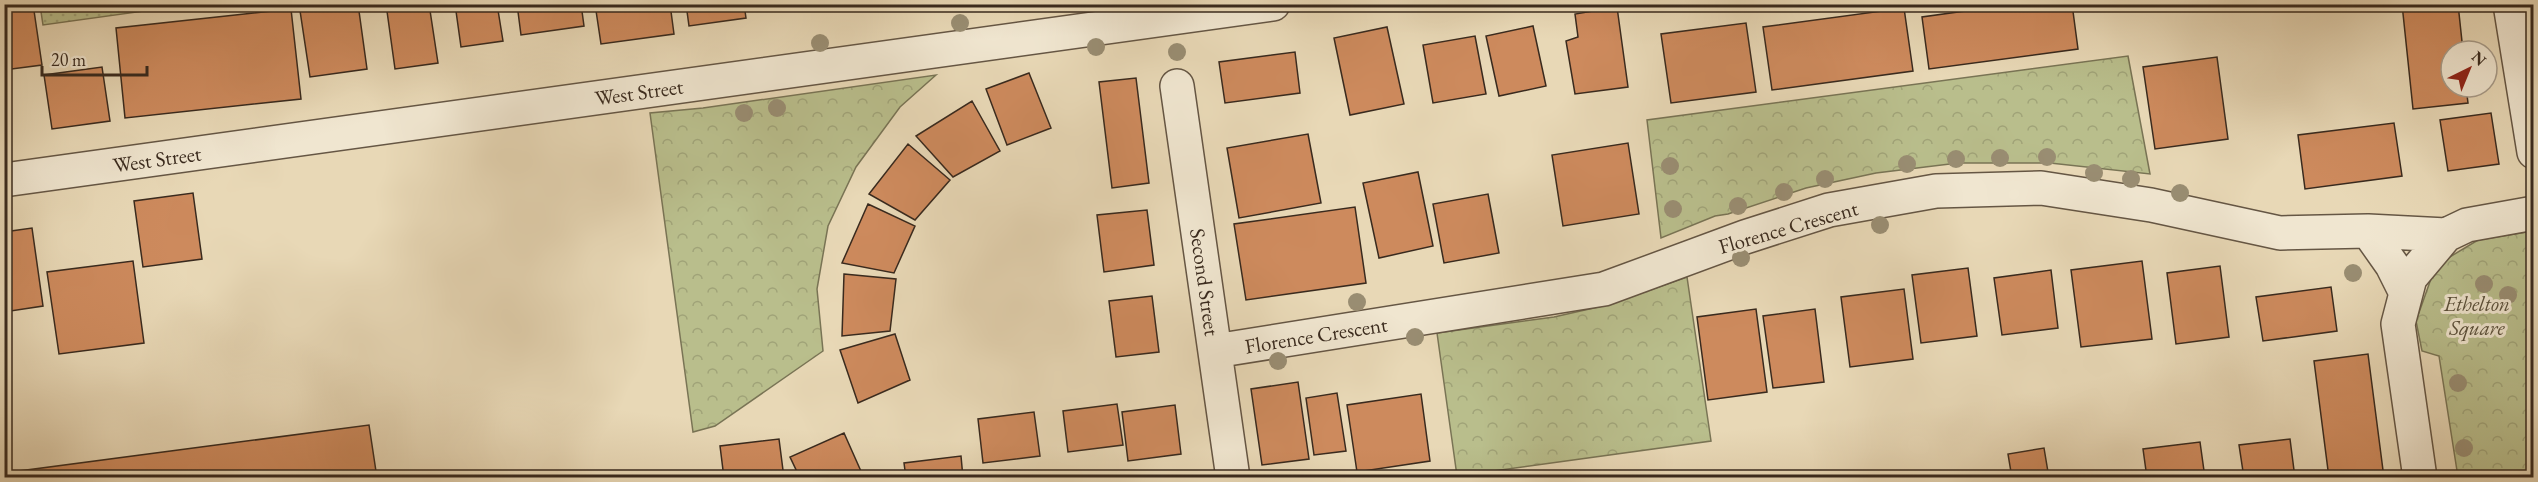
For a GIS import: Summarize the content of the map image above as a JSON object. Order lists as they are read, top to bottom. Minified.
{"streets":{"street":["West Street","Florence Crescent","Second Street"]},"crossings":[["Florence Crescent","Second Street"]],"parks":["Ethelton Square"],"scale_bar":"20 m","north":"top right"}
